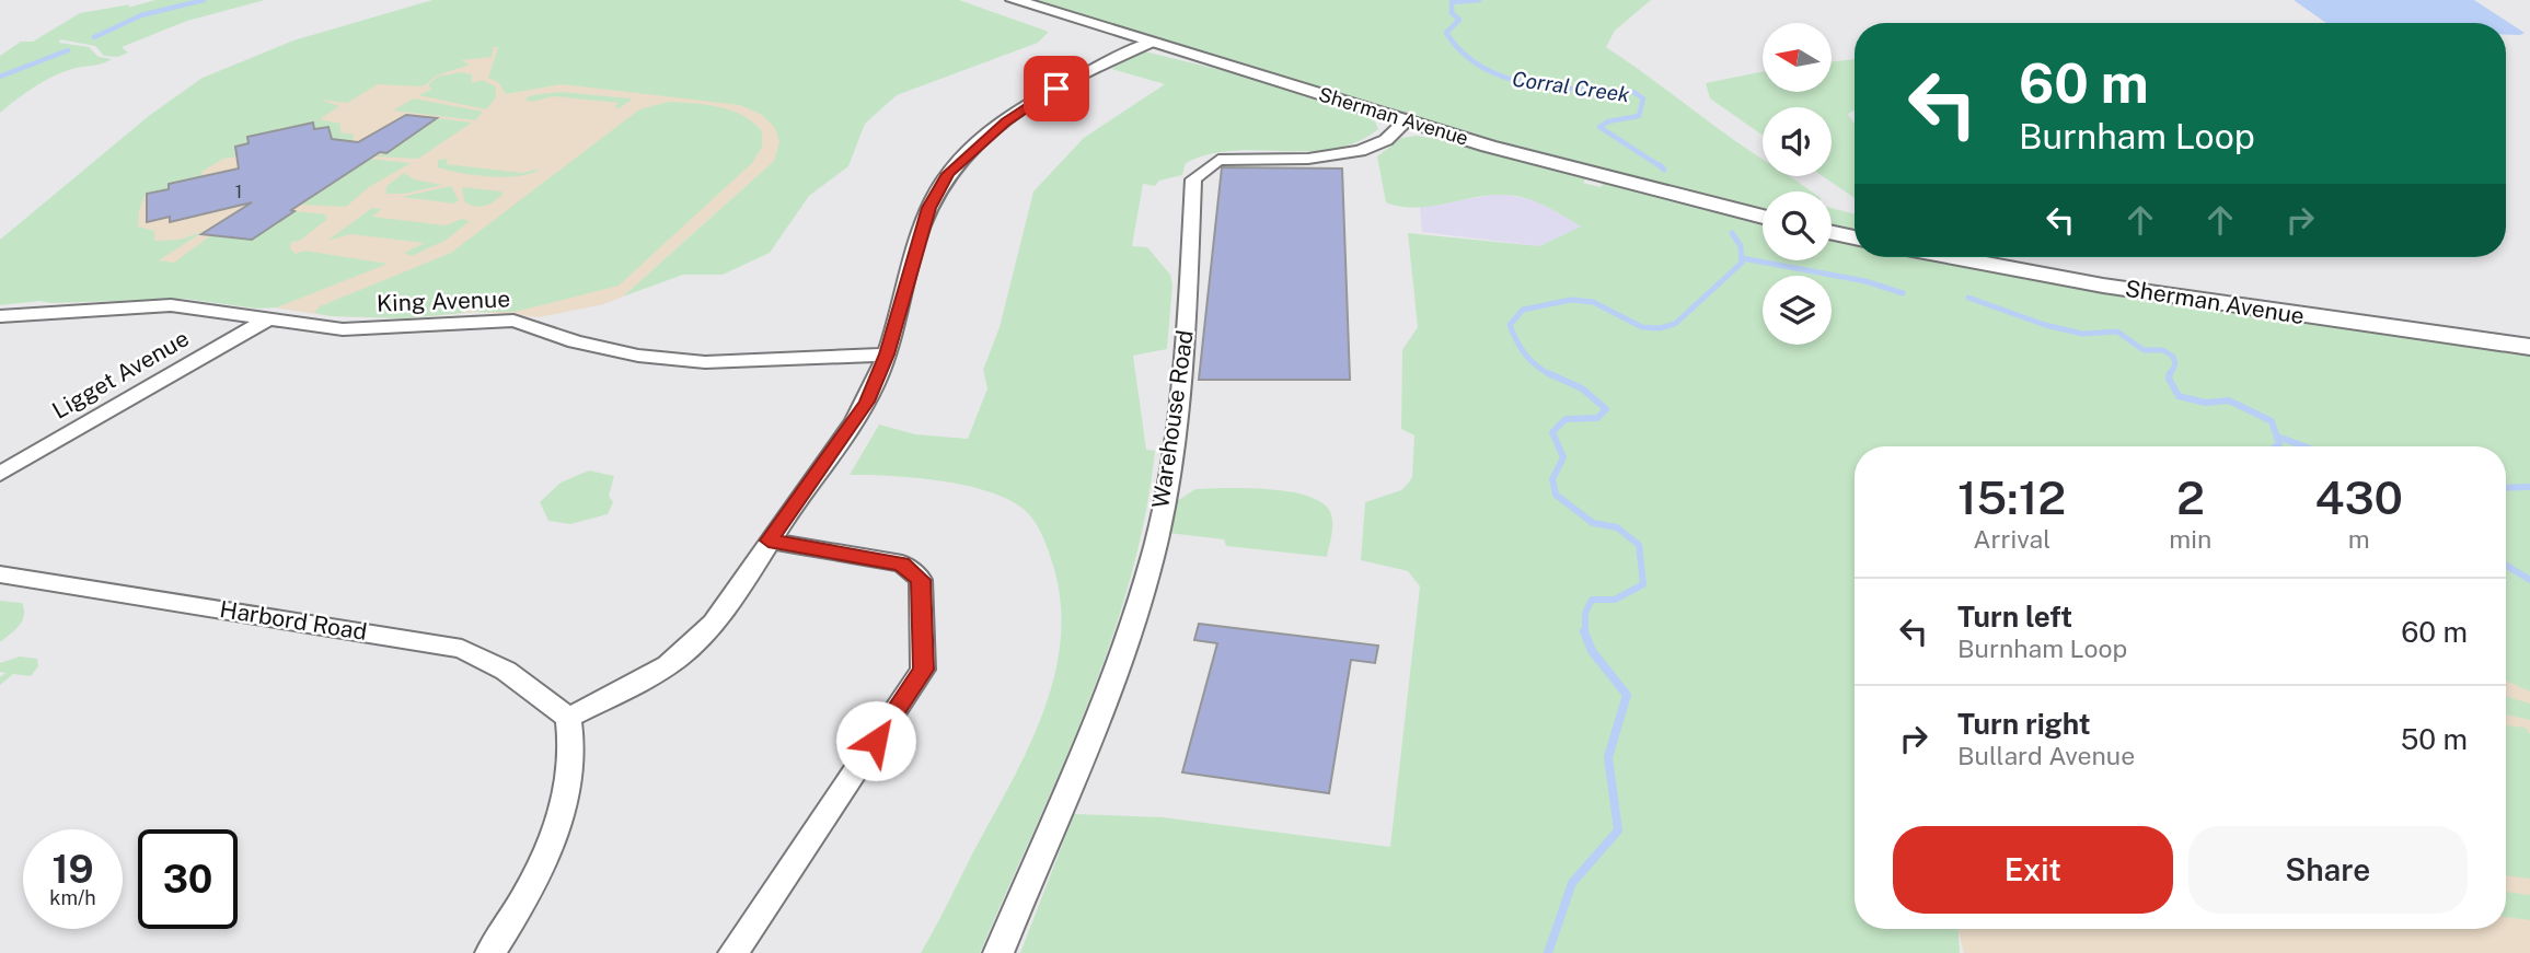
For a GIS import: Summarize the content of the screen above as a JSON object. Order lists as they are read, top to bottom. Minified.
{"streets":{"street":["Sherman Avenue","King Avenue","Ligget Avenue","Warehouse Road","Harbord Road"]},"crossings":[["Sherman Avenue","Warehouse Road"],["King Avenue","Ligget Avenue"]],"water":["Corral Creek"],"house_numbers":["1"],"north":"left","page":{"turn":["60 m","Burnham Loop"],"eta":["15:12","Arrival","2","min","430","m"],"list":[{"name":"Turn left","note":"Burnham Loop","value":"60 m"},{"name":"Turn right","note":"Bullard Avenue","value":"50 m"}],"buttons":["Exit","Share"],"speed":"19 km/h","limit":"30"}}
